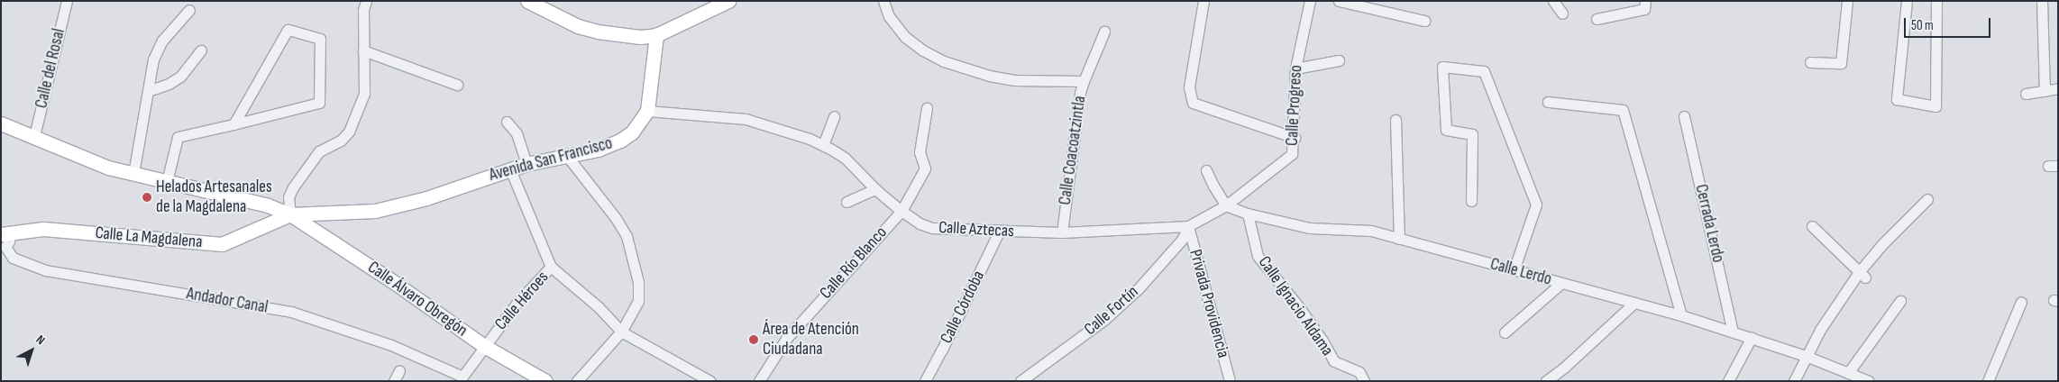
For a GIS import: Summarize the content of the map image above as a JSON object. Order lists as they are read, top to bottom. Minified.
{"streets":{"street":["Calle del Rosal","Calle Progreso","Calle Coacoatzintla","Avenida San Francisco","Cerrada Lerdo","Calle Aztecas","Calle La Magdalena","Calle Río Blanco","Calle Lerdo","Calle Álvaro Obregón","Andador Canal","Calle Héroes","Privada Providencia","Calle Ignacio Aldama","Calle Córdoba","Calle Fortín"]},"crossings":[["Calle Progreso","Calle Aztecas"],["Calle Progreso","Calle Lerdo"],["Calle Coacoatzintla","Calle Aztecas"],["Avenida San Francisco","Calle Aztecas"],["Avenida San Francisco","Calle La Magdalena"],["Avenida San Francisco","Calle Álvaro Obregón"],["Avenida San Francisco","Calle Héroes"],["Cerrada Lerdo","Calle Lerdo"],["Calle Aztecas","Calle Río Blanco"],["Calle Aztecas","Calle Lerdo"],["Calle Aztecas","Privada Providencia"],["Calle Aztecas","Calle Córdoba"],["Calle Aztecas","Calle Fortín"],["Calle La Magdalena","Calle Álvaro Obregón"],["Calle La Magdalena","Andador Canal"],["Calle Lerdo","Calle Ignacio Aldama"],["Calle Álvaro Obregón","Calle Héroes"],["Andador Canal","Calle Héroes"],["Privada Providencia","Calle Fortín"]],"places":["Helados Artesanales de la Magdalena","Área de Atención Ciudadana"],"scale_bar":"50 m","north":"top right"}
